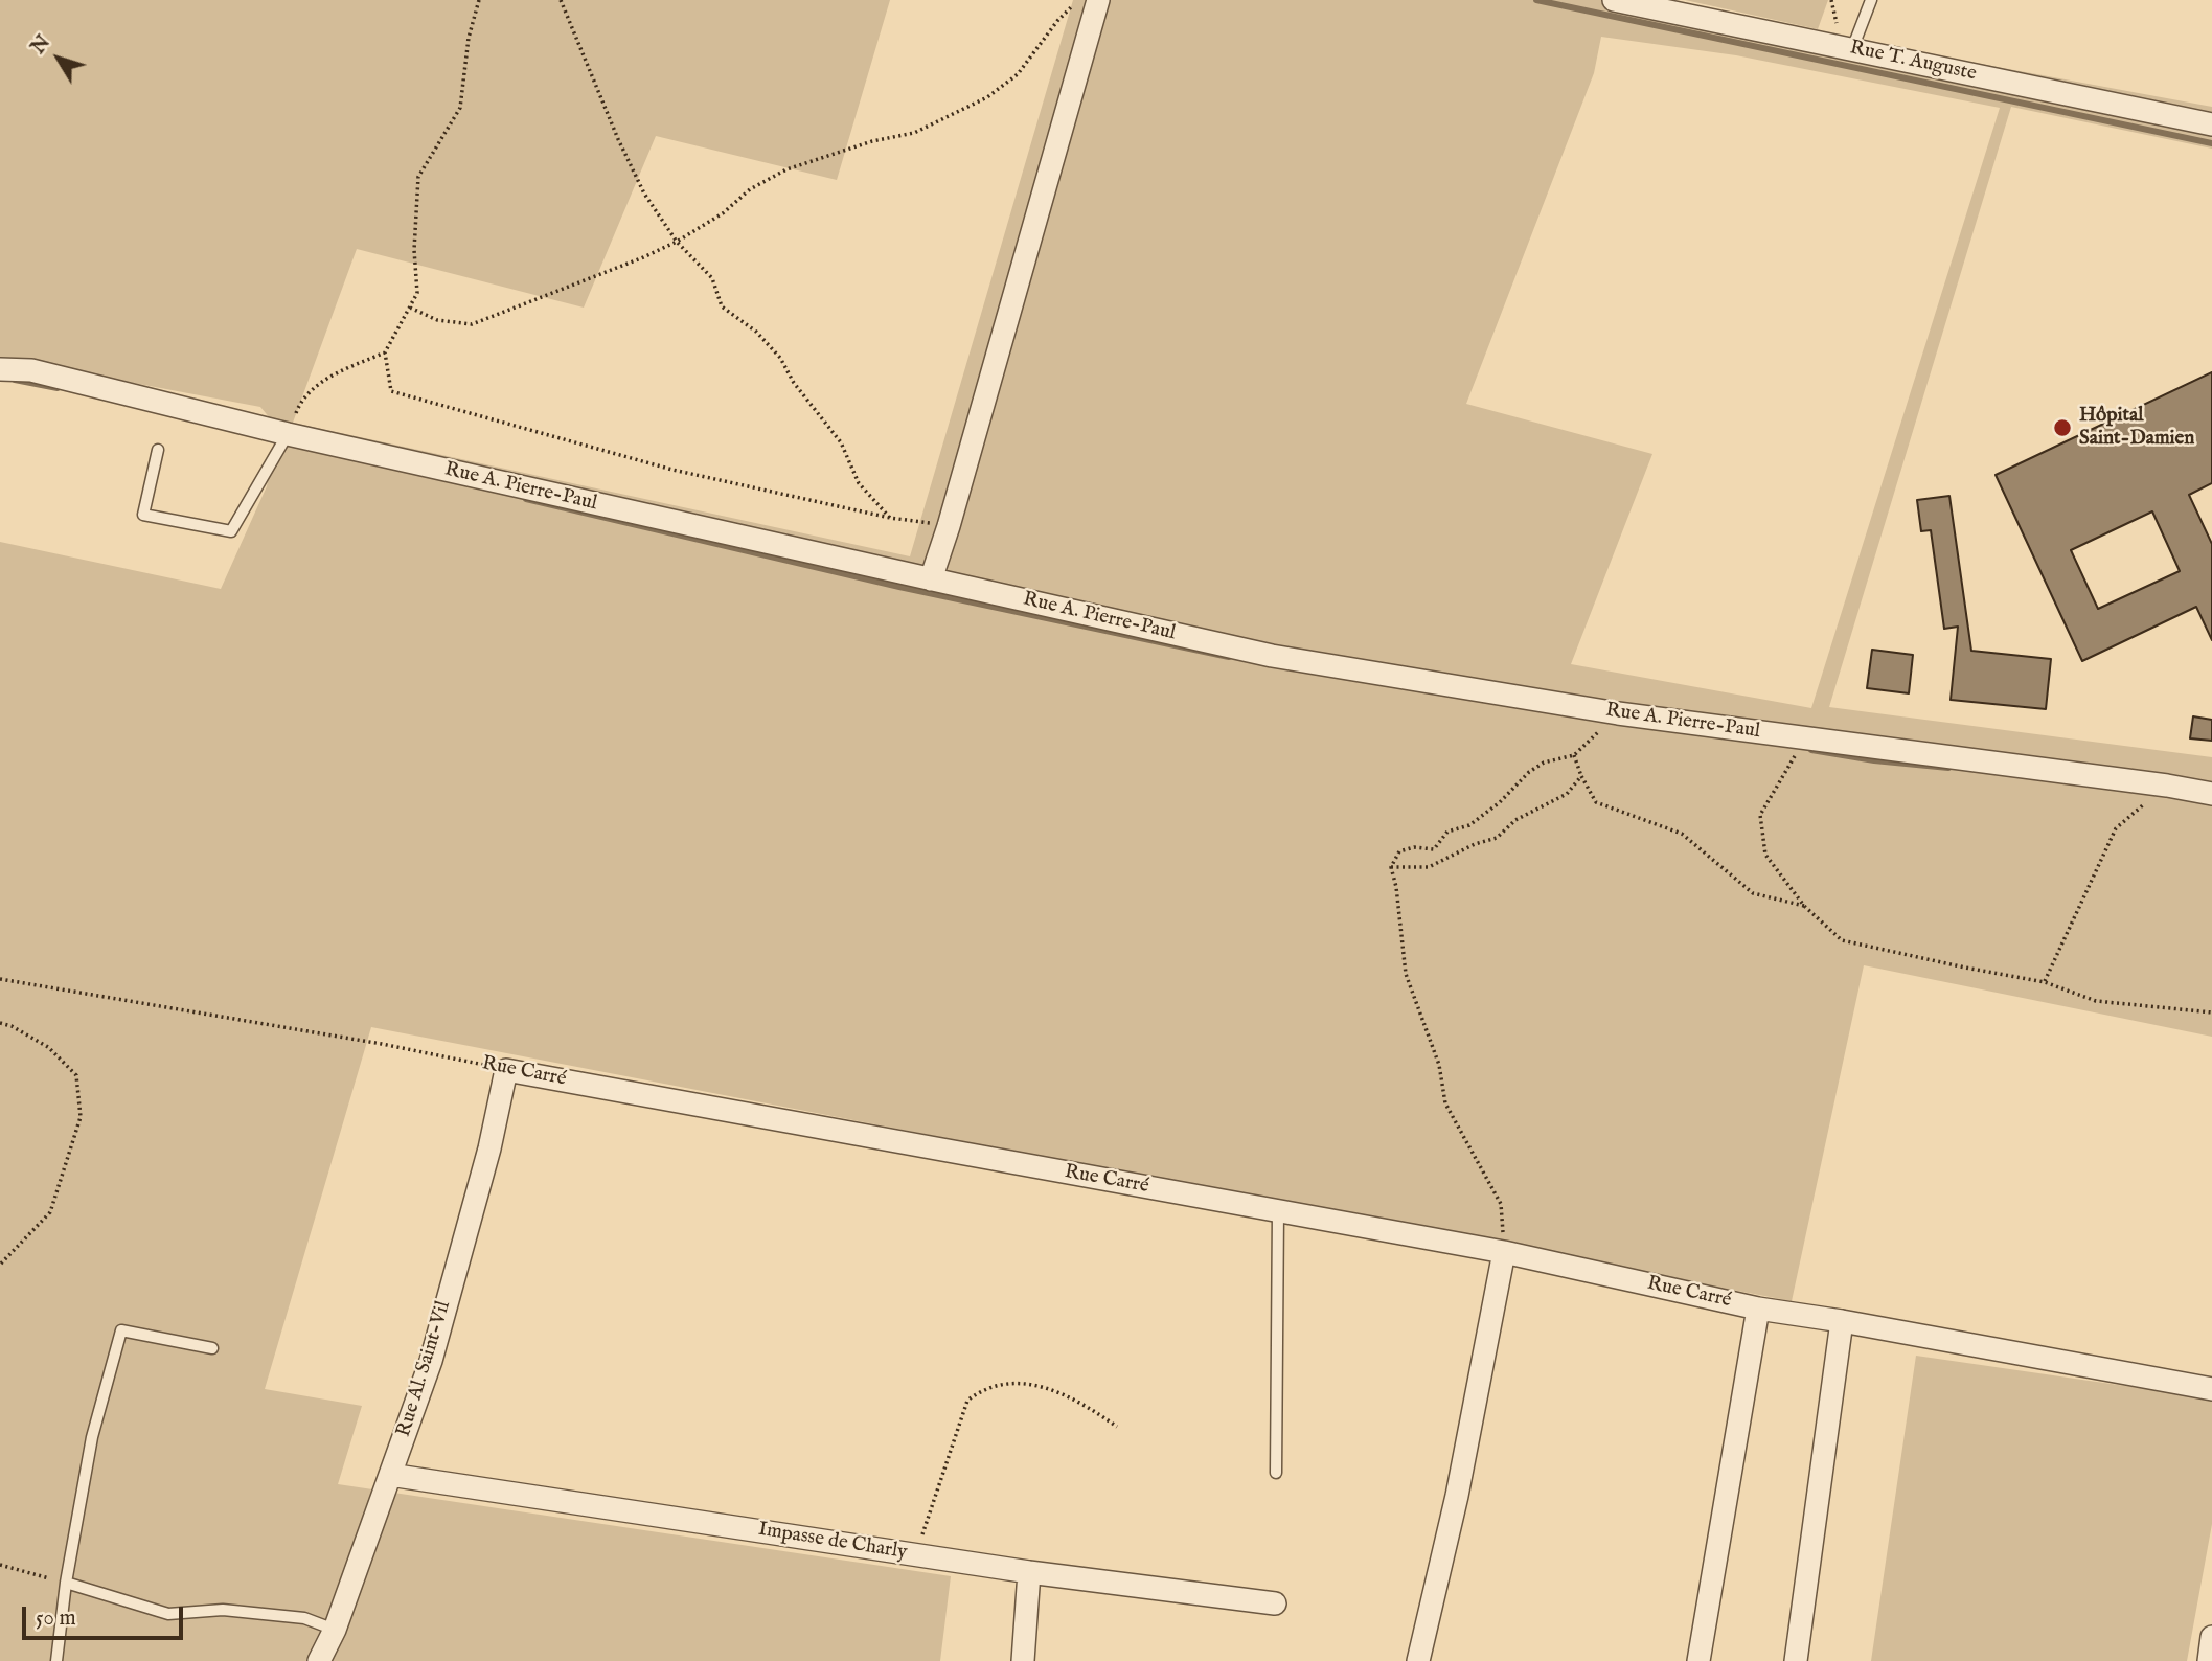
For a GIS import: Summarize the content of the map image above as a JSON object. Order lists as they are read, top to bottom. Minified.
{"streets":{"street":["Rue T. Auguste","Rue A. Pierre-Paul","Rue Carré","Rue Al. Saint-Vil","Impasse de Charly"]},"crossings":[["Rue Carré","Rue Al. Saint-Vil"],["Rue Al. Saint-Vil","Impasse de Charly"]],"places":["Hôpital Saint-Damien"],"scale_bar":"50 m","north":"top left"}
